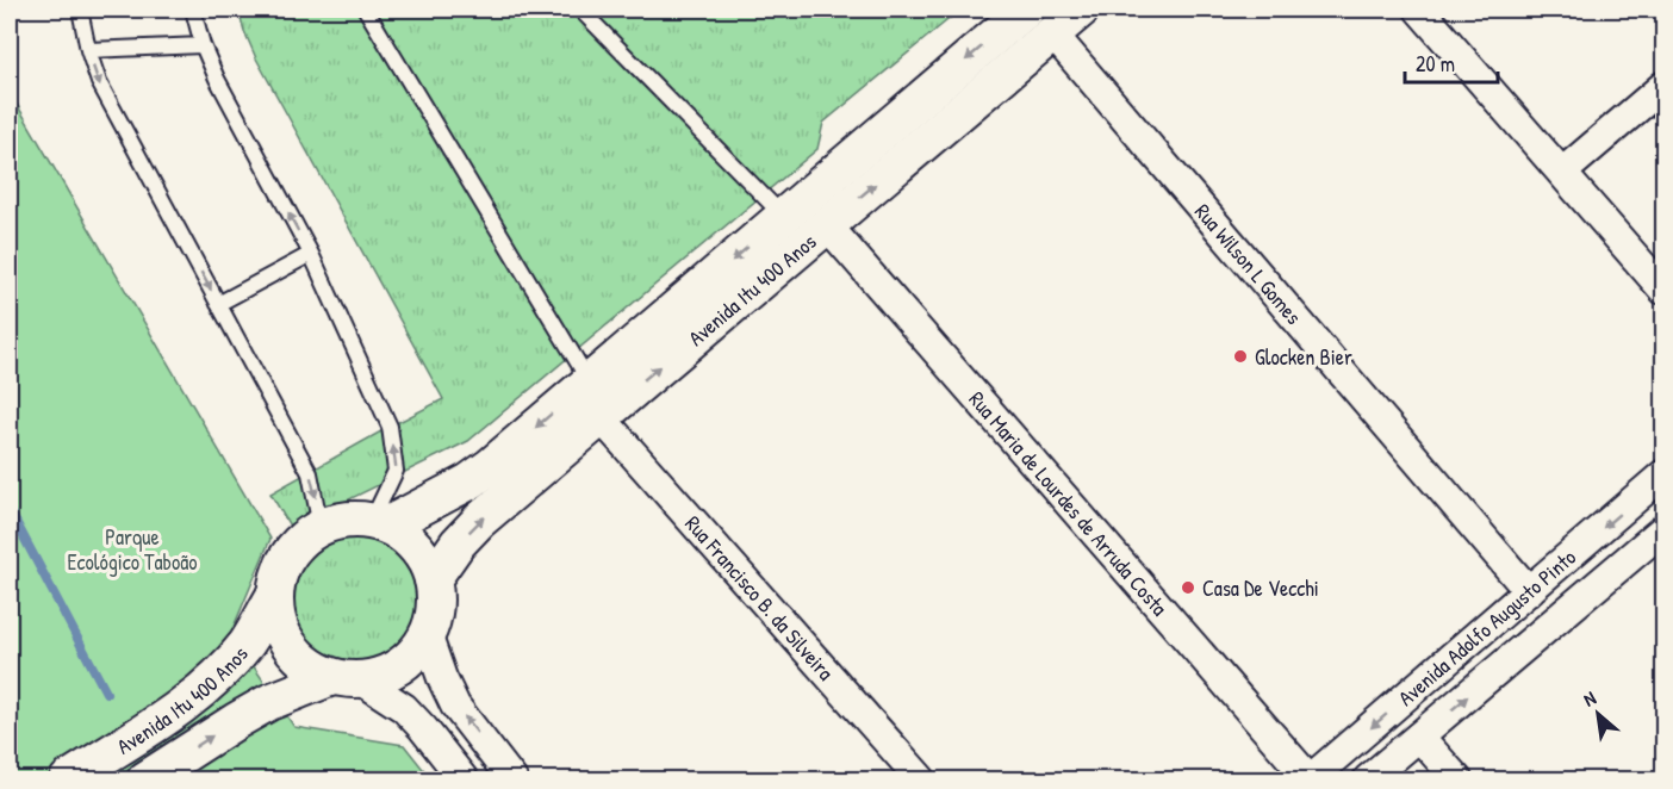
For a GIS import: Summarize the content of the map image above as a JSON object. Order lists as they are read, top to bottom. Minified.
{"streets":{"street":["Rua Wilson L Gomes","Avenida Itu 400 Anos","Rua Maria de Lourdes de Arruda Costa","Rua Francisco B. da Silveira","Avenida Adolfo Augusto Pinto"]},"crossings":[["Rua Wilson L Gomes","Avenida Itu 400 Anos"],["Rua Wilson L Gomes","Avenida Adolfo Augusto Pinto"],["Avenida Itu 400 Anos","Rua Maria de Lourdes de Arruda Costa"],["Avenida Itu 400 Anos","Rua Francisco B. da Silveira"],["Rua Maria de Lourdes de Arruda Costa","Avenida Adolfo Augusto Pinto"]],"parks":["Parque Ecológico Taboão"],"places":["Glocken Bier","Casa De Vecchi"],"scale_bar":"20 m","north":"top left"}
